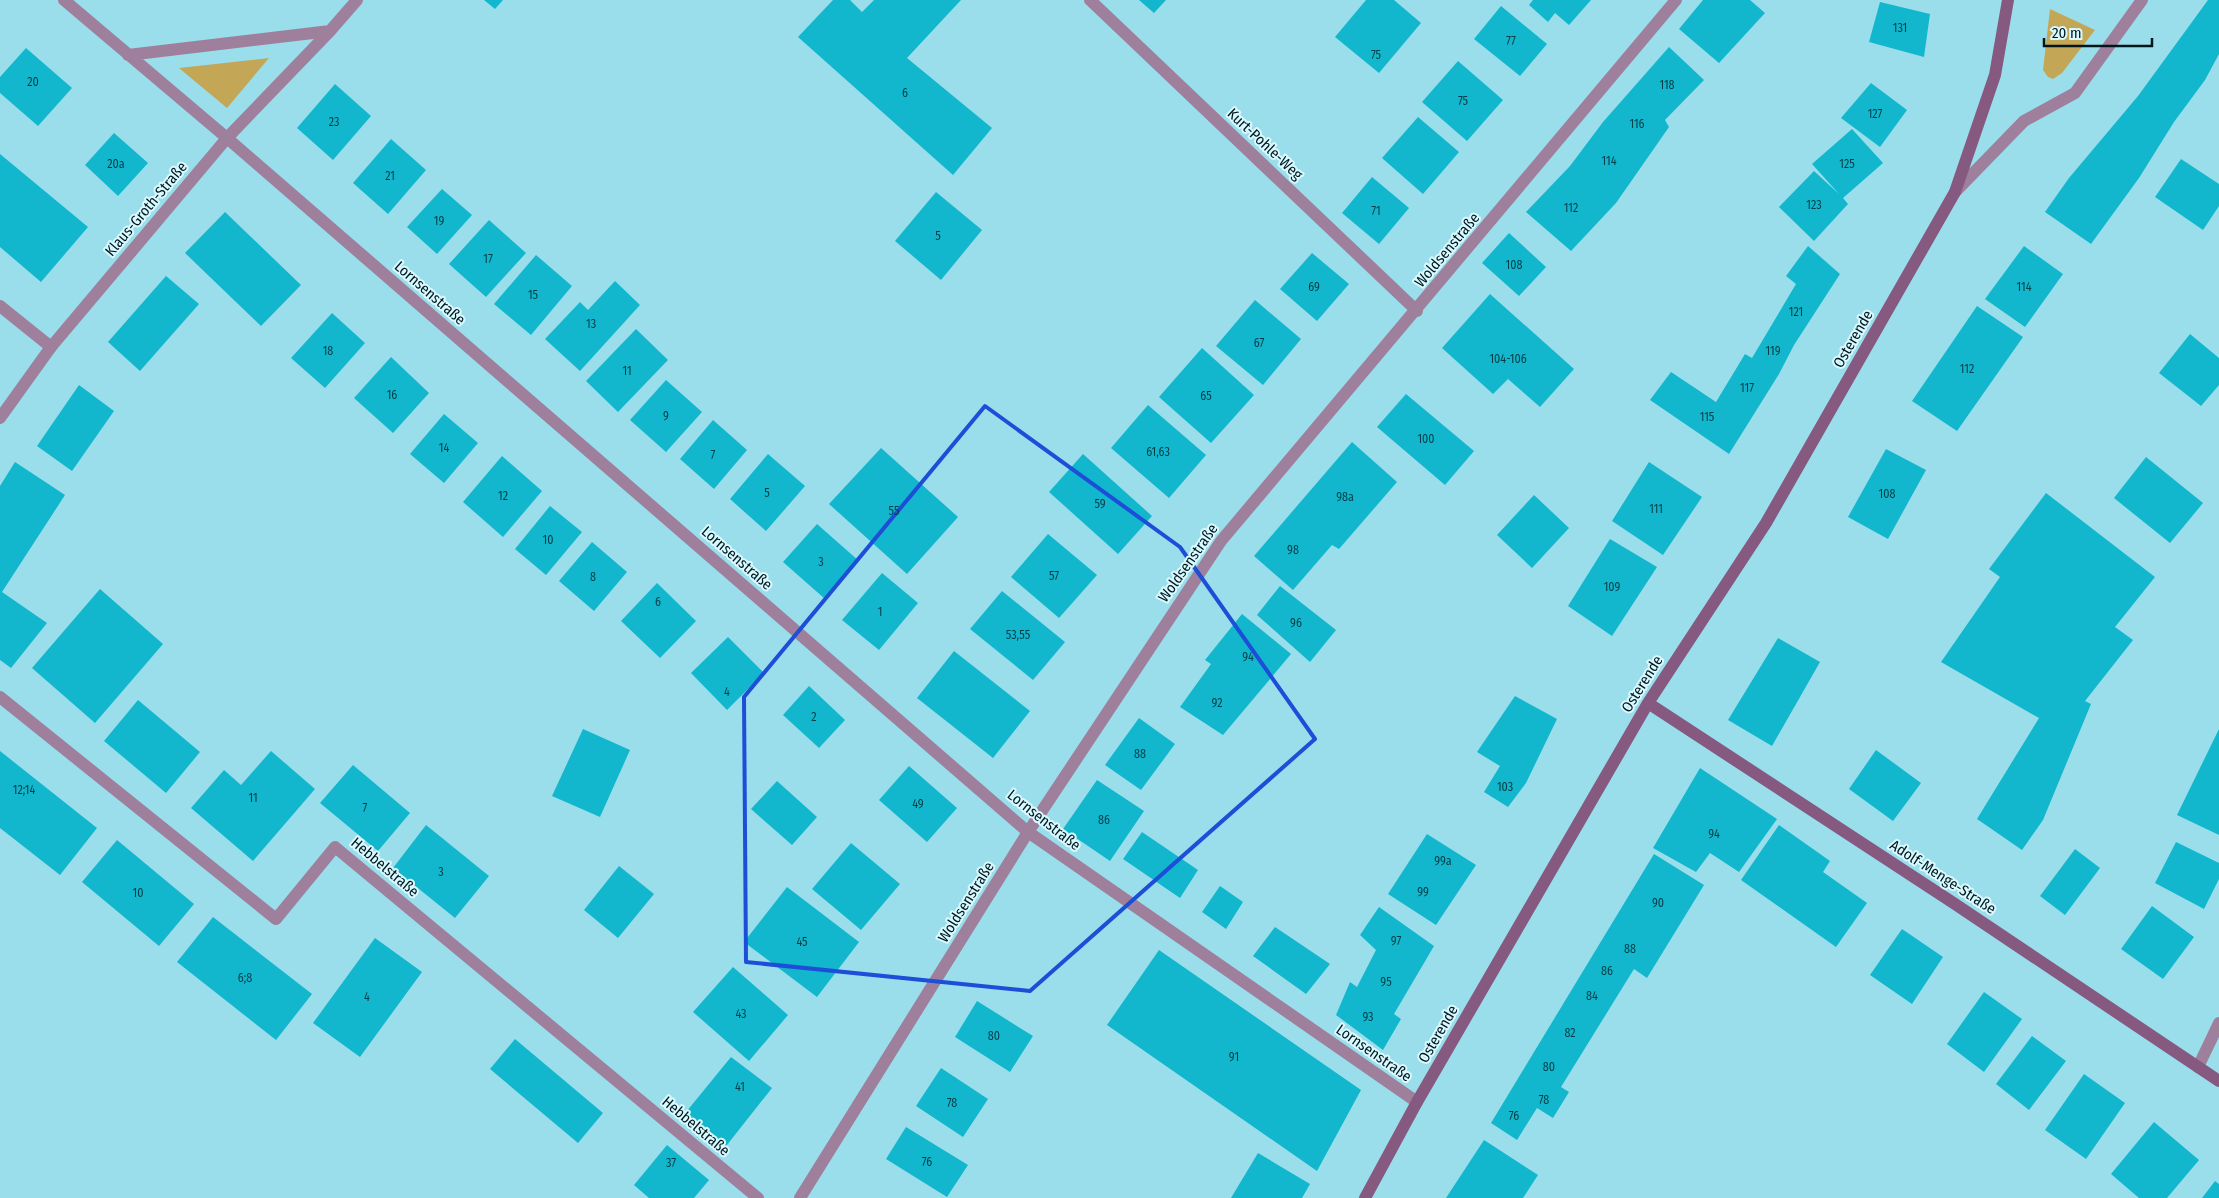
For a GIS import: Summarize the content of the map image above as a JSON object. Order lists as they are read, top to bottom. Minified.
{"streets":{"main road":["Osterende","Adolf-Menge-Straße"],"street":["Kurt-Pohle-Weg","Klaus-Groth-Straße","Woldsenstraße","Lornsenstraße","Hebbelstraße"]},"crossings":[["Kurt-Pohle-Weg","Woldsenstraße"],["Klaus-Groth-Straße","Lornsenstraße"],["Woldsenstraße","Lornsenstraße"],["Lornsenstraße","Osterende"],["Osterende","Adolf-Menge-Straße"]],"house_numbers":["131","77","75","20","118","6","75","127","23","116","114","20a","125","21","123","112","71","19","5","17","108","69","114","15","121","13","67","18","119","104-106","112","11","117","16","65","9","115","100","14","61,63","7","5","108","12","98a","59","111","55","10","98","3","57","8","109","6","1","96","53,55","94","4","92","2","88","103","12;14","11","49","7","86","94","99a","3","99","10","90","97","45","88","86","6;8","95","84","4","43","93","82","80","91","80","41","78","78","76","76","37"],"scale_bar":"20 m"}
